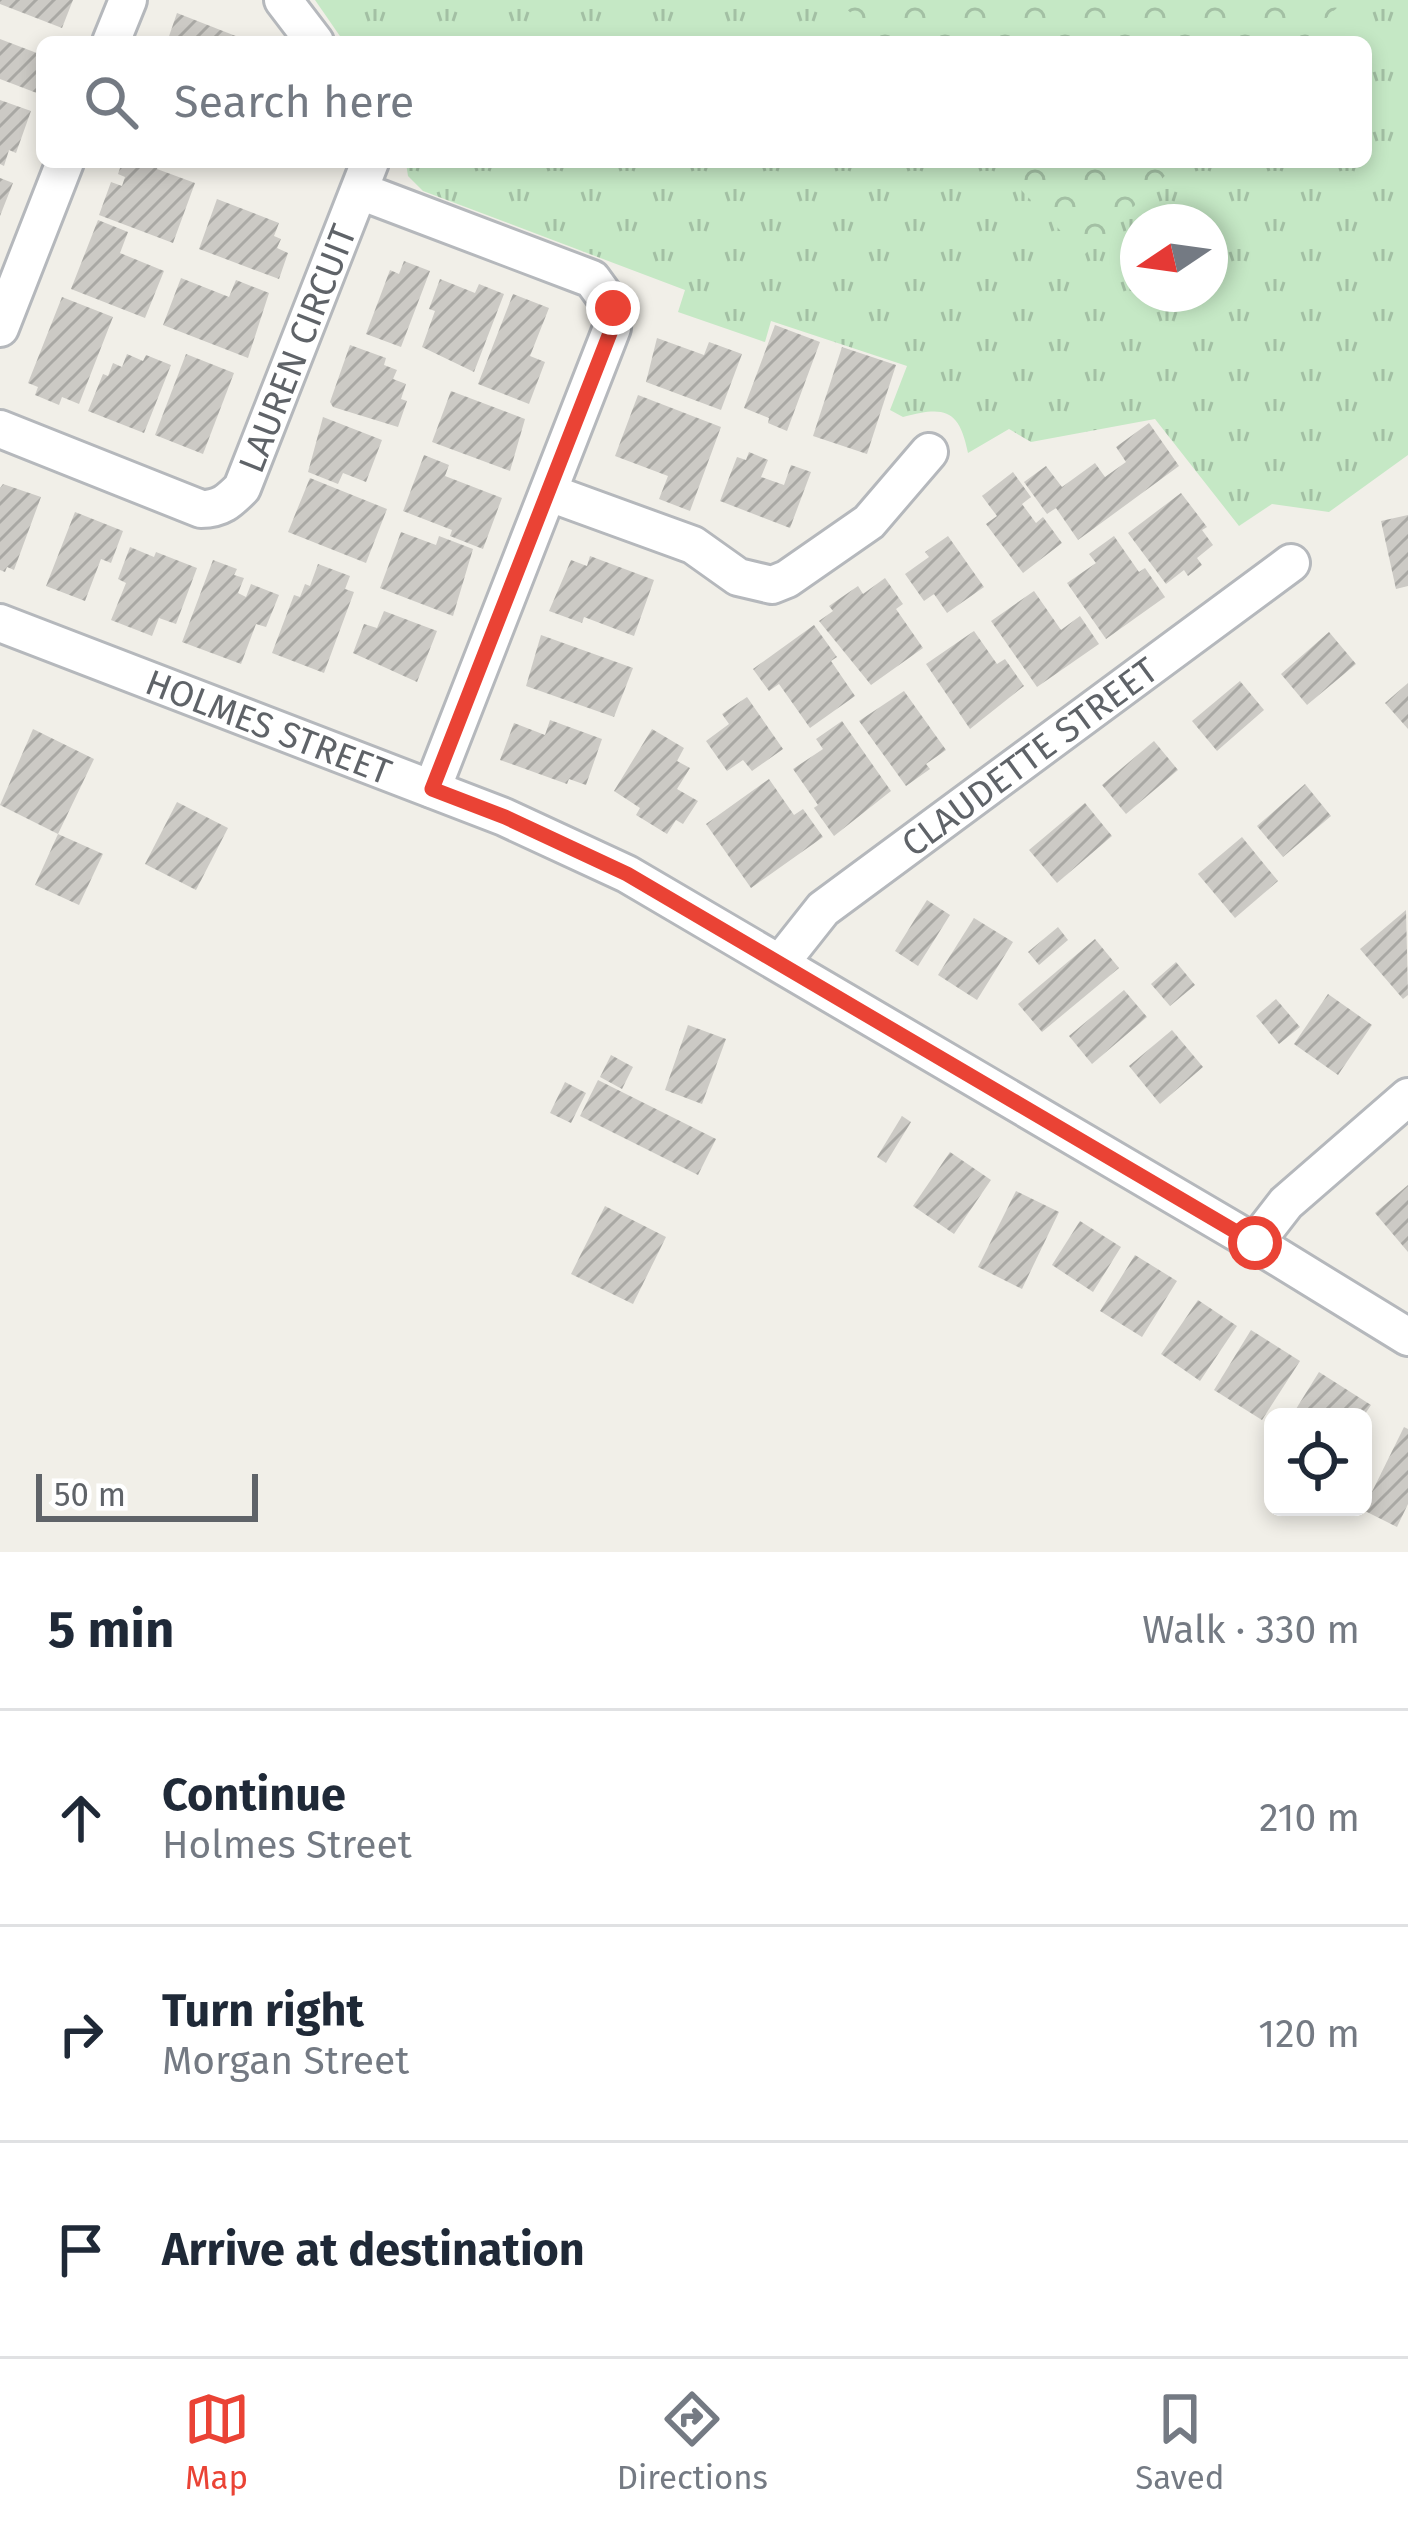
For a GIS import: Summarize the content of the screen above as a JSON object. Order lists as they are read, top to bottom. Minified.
{"streets":{"street":["LAUREN CIRCUIT","HOLMES STREET","CLAUDETTE STREET"]},"crossings":[["HOLMES STREET","CLAUDETTE STREET"]],"scale_bar":"50 m","north":"left","page":{"search":"Search here","scale":"50 m","heading":["5 min","Walk · 330 m"],"list":[["Continue","Holmes Street","210 m"],["Turn right","Morgan Street","120 m"],"Arrive at destination"],"nav":["Map","Directions","Saved"]}}
